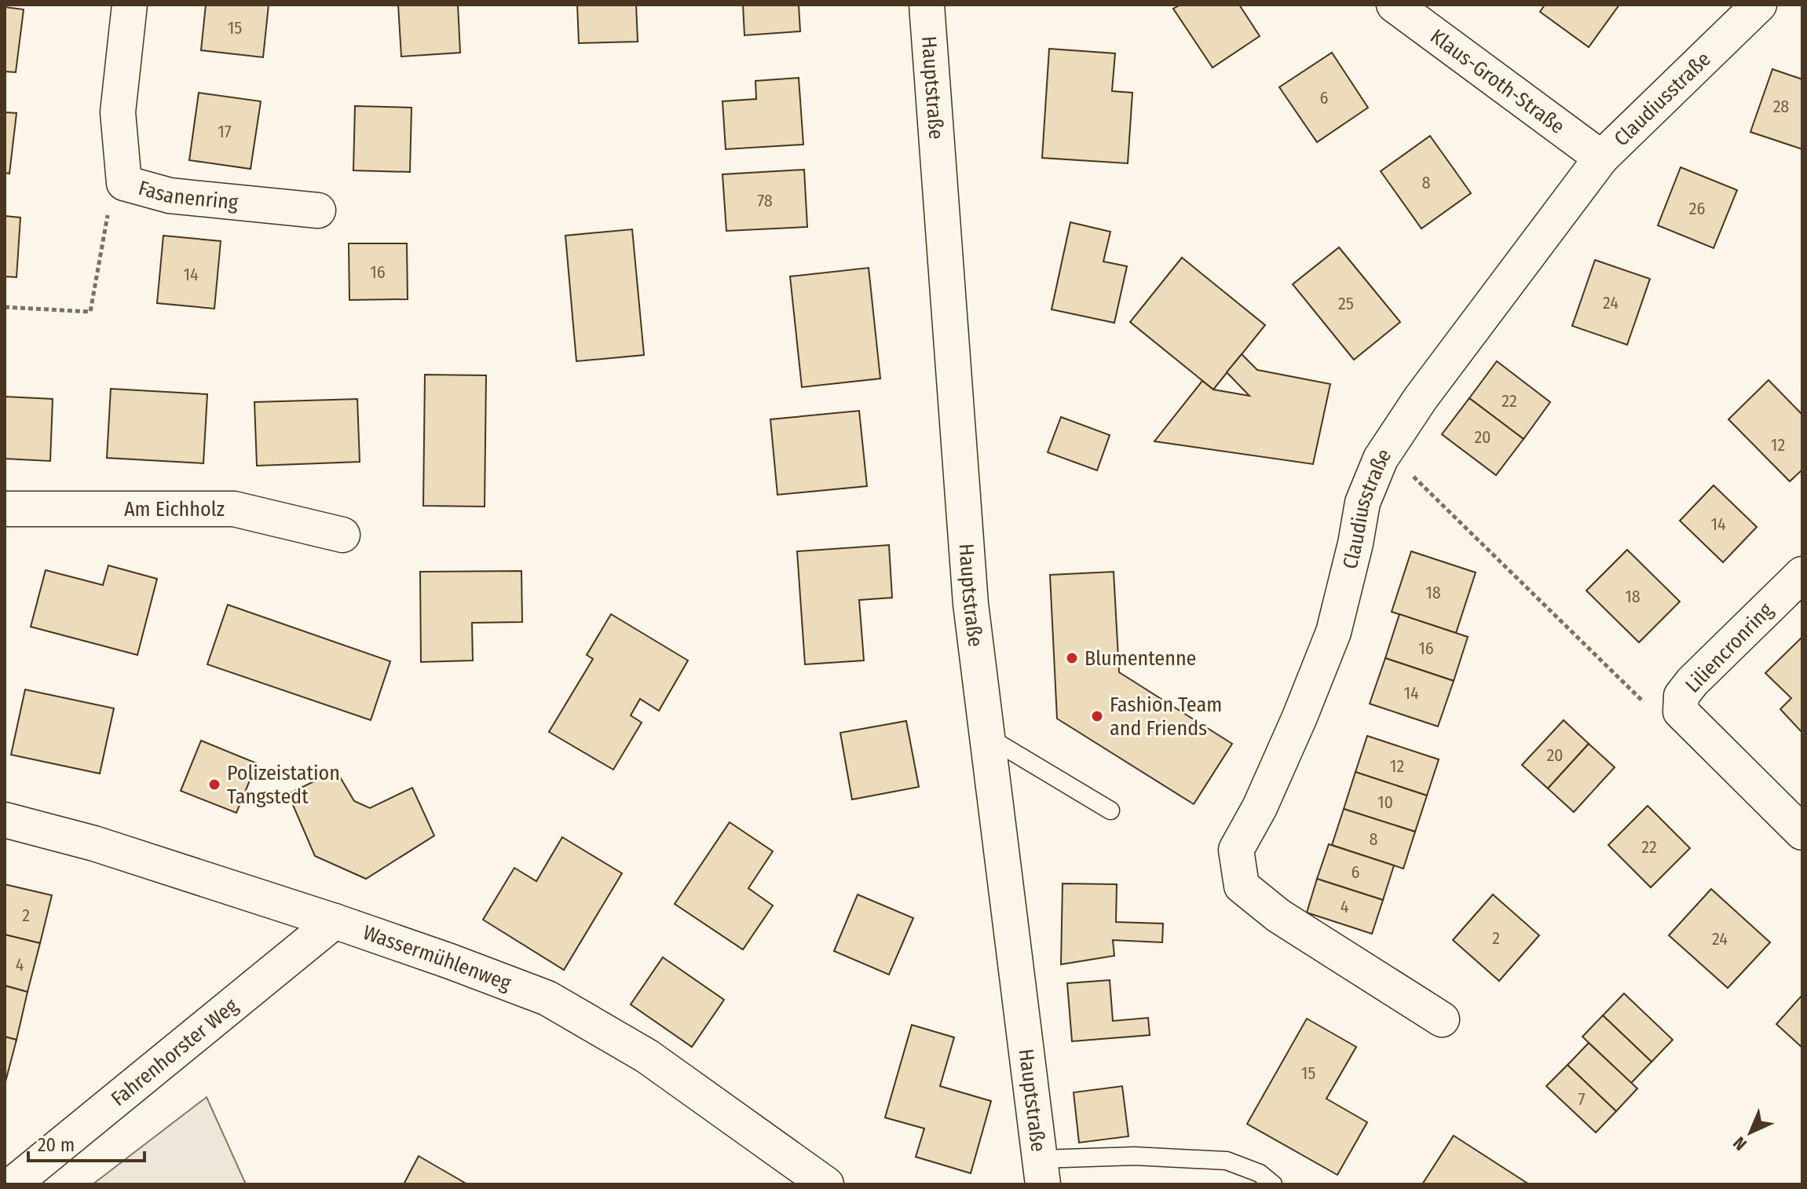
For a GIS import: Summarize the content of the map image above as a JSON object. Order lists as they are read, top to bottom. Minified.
{"streets":{"street":["Klaus-Groth-Straße","Hauptstraße","Claudiusstraße","Fasanenring","Am Eichholz","Liliencronring","Wassermühlenweg","Fahrenhorster Weg"]},"crossings":[["Klaus-Groth-Straße","Claudiusstraße"],["Wassermühlenweg","Fahrenhorster Weg"]],"places":["Blumentenne","Fashion Team and Friends","Polizeistation Tangstedt"],"house_numbers":["15","6","28","17","8","78","26","16","14","24","25","22","20","12","14","18","18","16","14","20","12","10","8","22","6","4","2","2","24","4","15","7"],"scale_bar":"20 m","north":"bottom left"}
